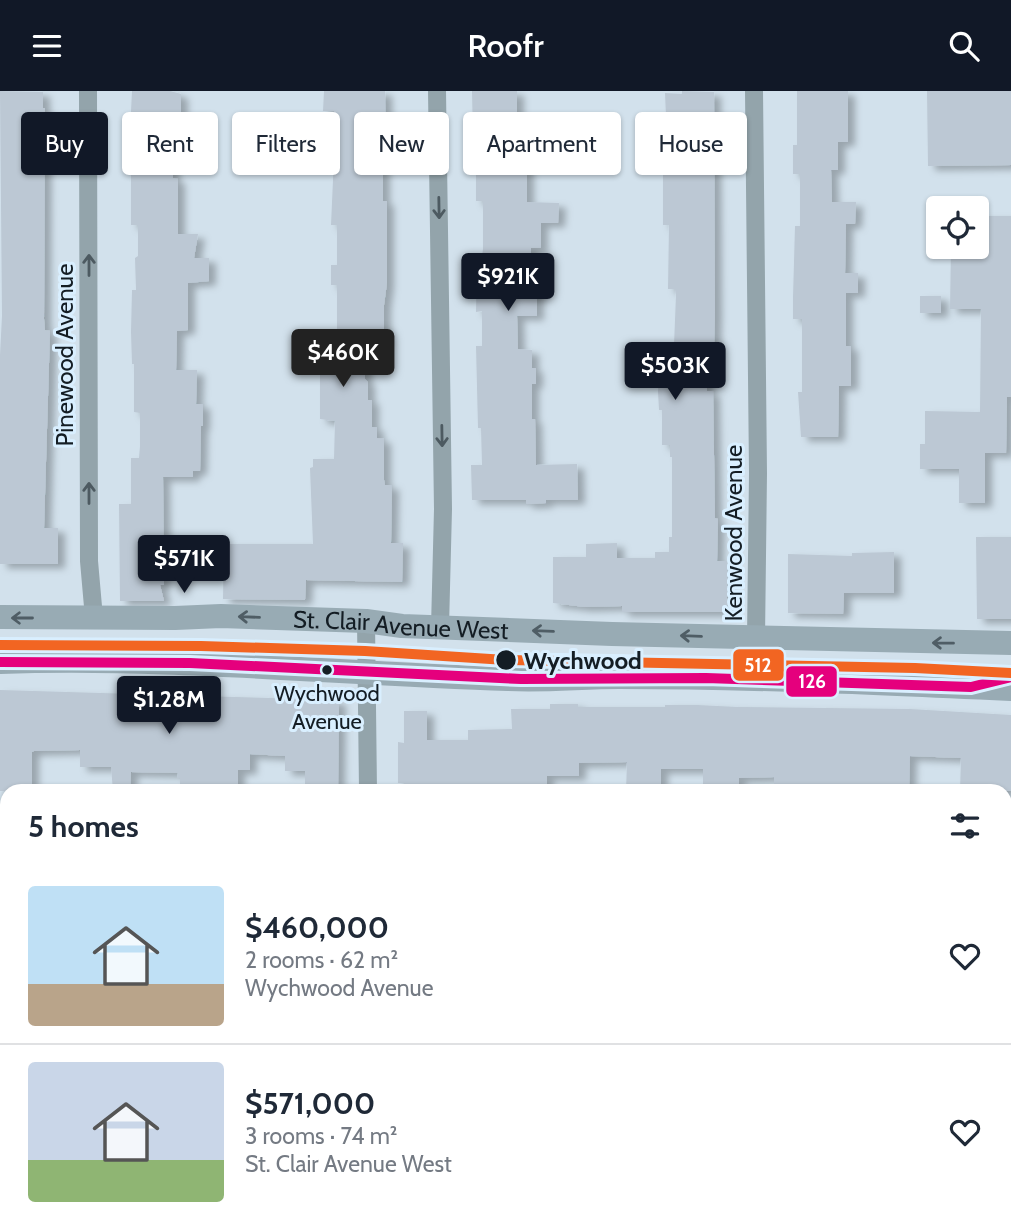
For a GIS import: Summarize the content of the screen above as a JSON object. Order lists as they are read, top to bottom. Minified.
{"streets":{"main road":["St. Clair Avenue West"],"street":["Pinewood Avenue","Kenwood Avenue"]},"crossings":[["Pinewood Avenue","St. Clair Avenue West"],["Kenwood Avenue","St. Clair Avenue West"]],"one_way":["Pinewood Avenue"],"places":["Wychwood","Wychwood Avenue"],"lines":["transit line 512","transit line 126"],"page":{"header":"Roofr","chip":["Buy","Rent","Filters","New","Apartment","House"],"price":["$921K","$460K","$503K","$571K","$1.28M"],"heading":"5 homes","list":[{"name":"$460,000","note":"2 rooms · 62 m² · Wychwood Avenue"},{"name":"$571,000","note":"3 rooms · 74 m² · St. Clair Avenue West"}]}}
